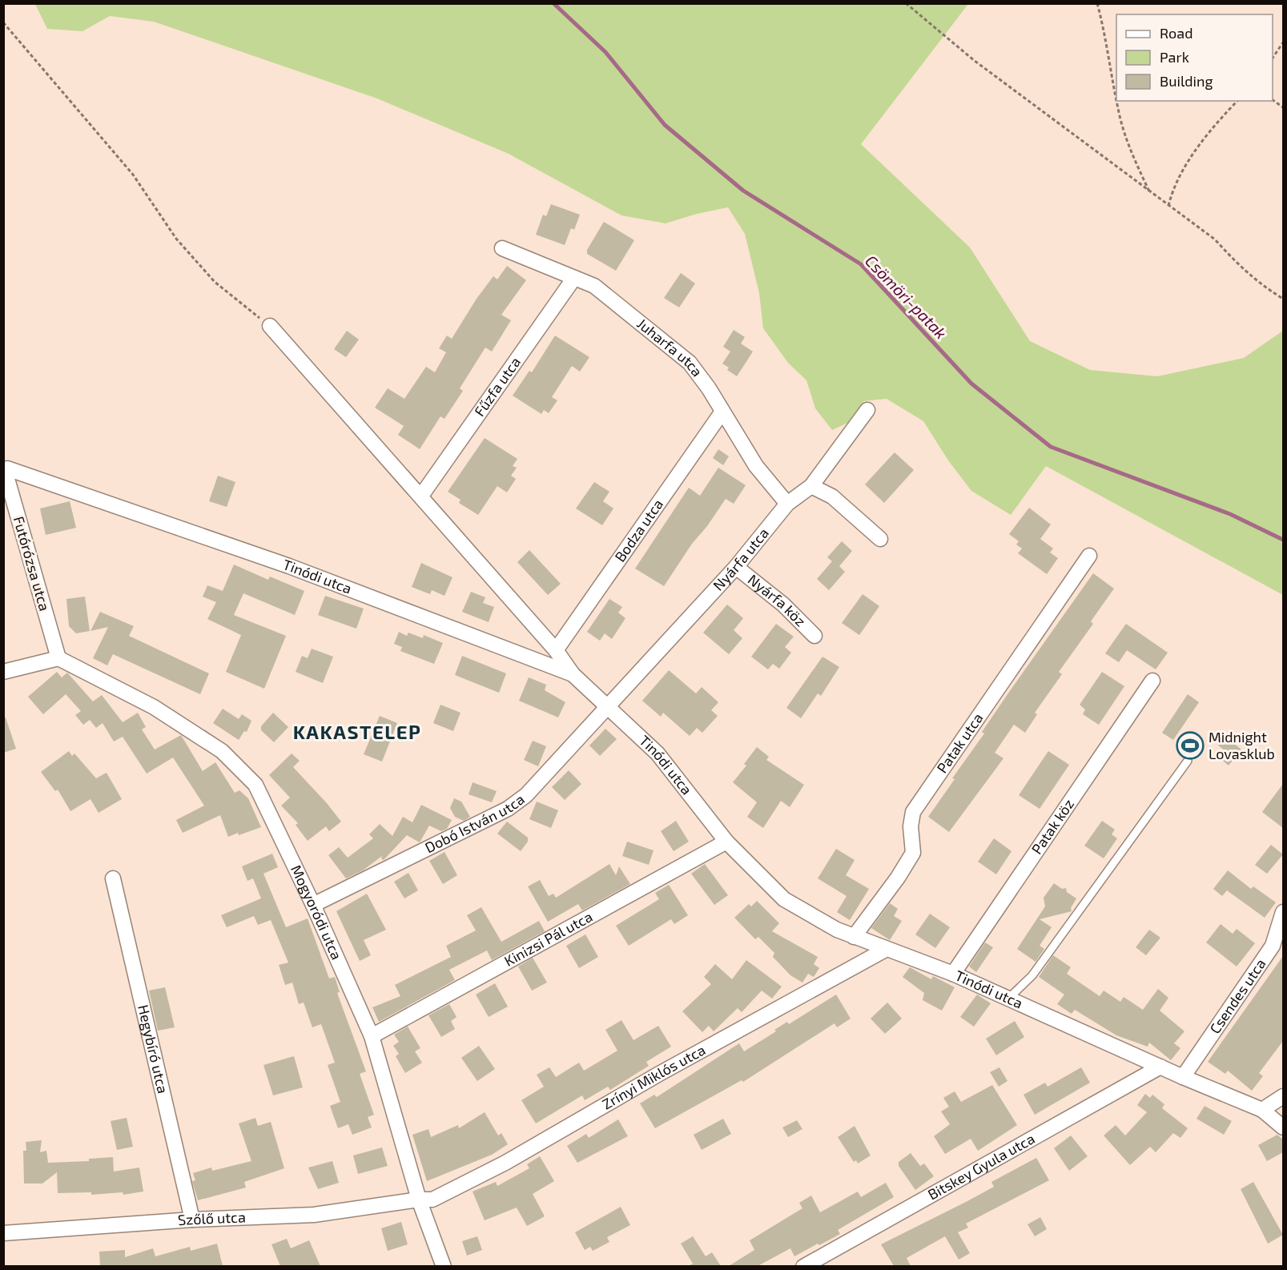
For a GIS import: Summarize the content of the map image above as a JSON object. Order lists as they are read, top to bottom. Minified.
{"streets":{"street":["Juharfa utca","Fűzfa utca","Bodza utca","Nyárfa utca","Futórózsa utca","Tinódi utca","Nyárfa köz","Patak utca","Dobó István utca","Patak köz","Mogyoródi utca","Kinizsi Pál utca","Csendes utca","Hegybíró utca","Zrínyi Miklós utca","Bitskey Gyula utca","Szőlő utca"]},"crossings":[["Juharfa utca","Fűzfa utca"],["Juharfa utca","Bodza utca"],["Juharfa utca","Nyárfa utca"],["Nyárfa utca","Tinódi utca"],["Nyárfa utca","Nyárfa köz"],["Nyárfa utca","Dobó István utca"],["Futórózsa utca","Tinódi utca"],["Futórózsa utca","Mogyoródi utca"],["Tinódi utca","Patak utca"],["Tinódi utca","Dobó István utca"],["Tinódi utca","Patak köz"],["Tinódi utca","Kinizsi Pál utca"],["Tinódi utca","Csendes utca"],["Tinódi utca","Zrínyi Miklós utca"],["Tinódi utca","Bitskey Gyula utca"],["Dobó István utca","Mogyoródi utca"],["Mogyoródi utca","Kinizsi Pál utca"],["Mogyoródi utca","Zrínyi Miklós utca"],["Mogyoródi utca","Szőlő utca"],["Hegybíró utca","Szőlő utca"],["Zrínyi Miklós utca","Szőlő utca"]],"districts":["KAKASTELEP"],"water":["Csömöri-patak"],"places":{"sports":["Midnight Lovasklub"]},"legend":["Road","Park","Building"]}
